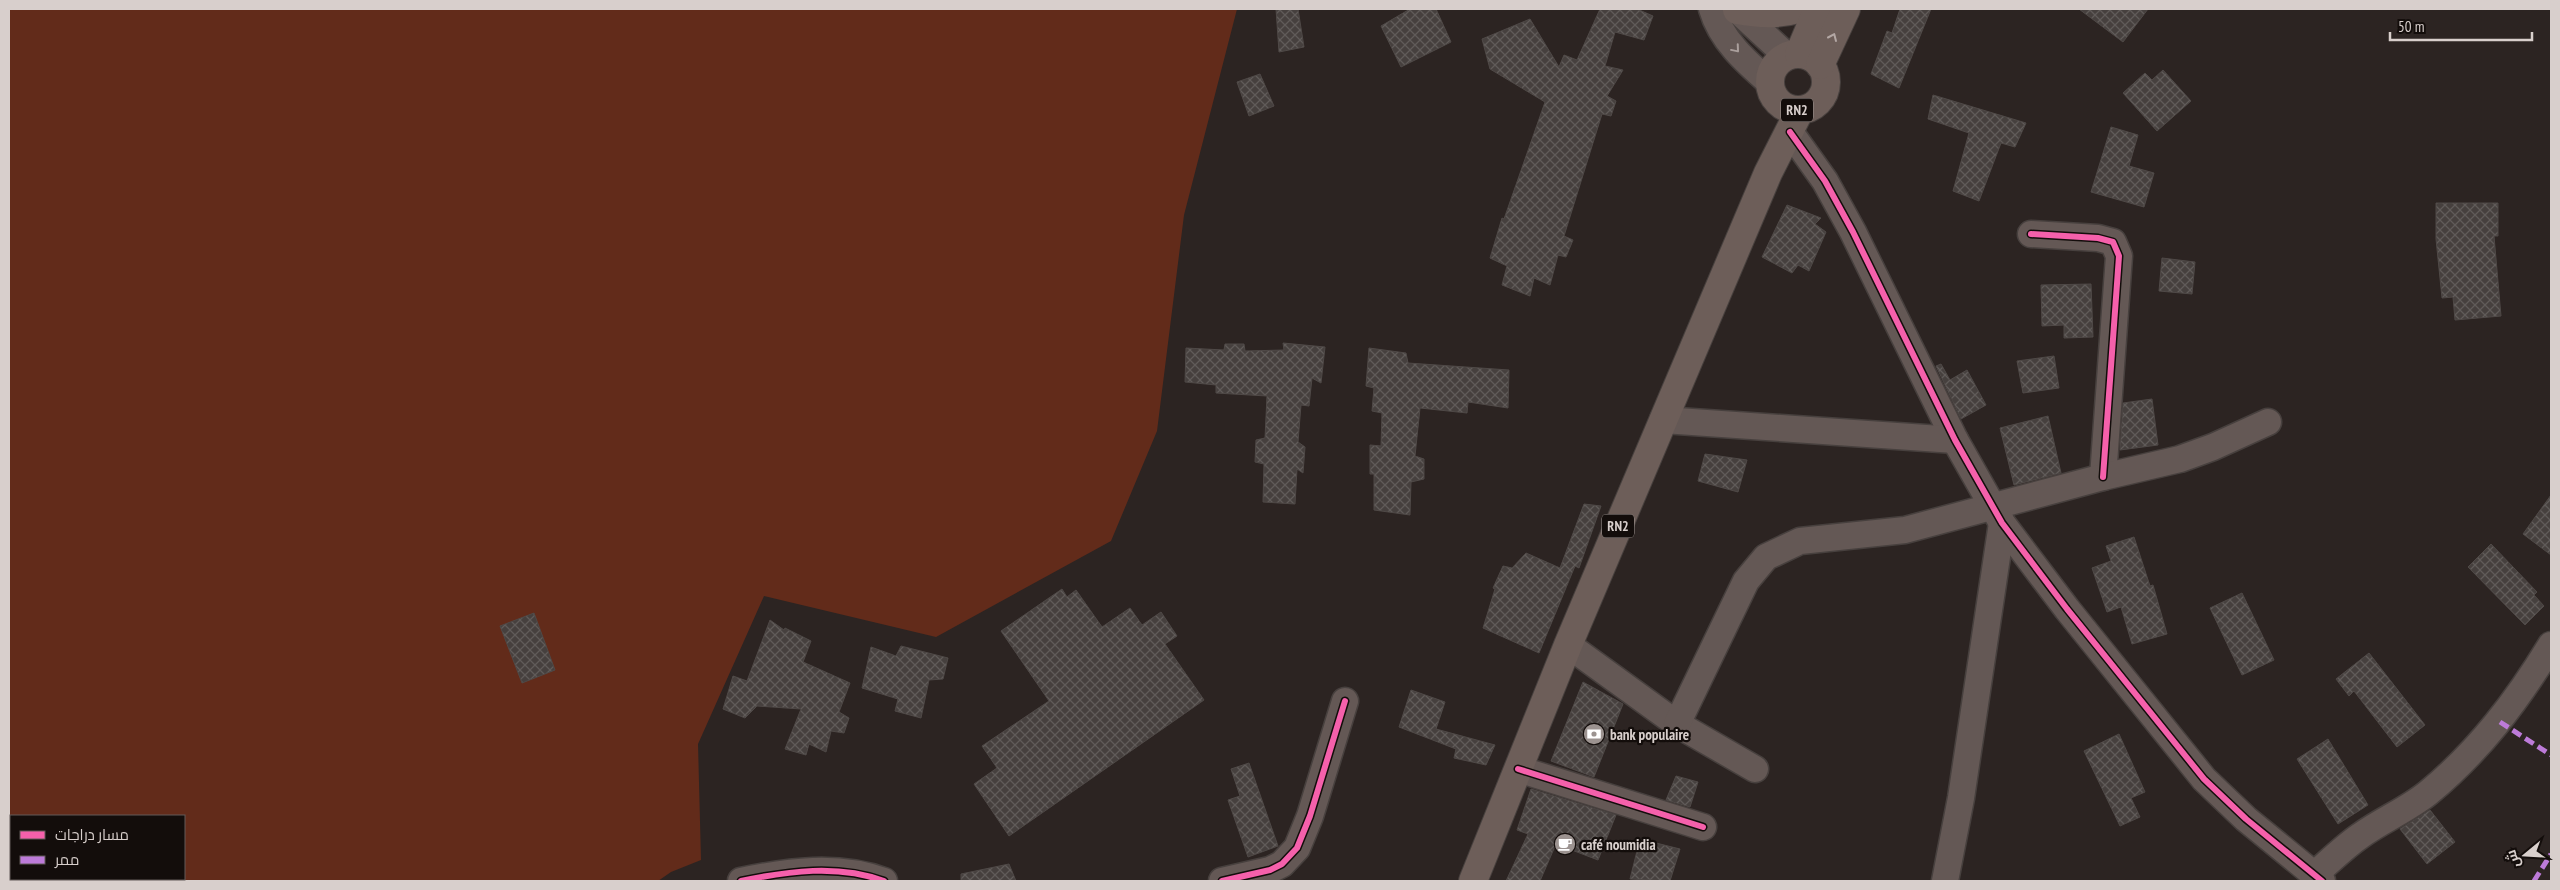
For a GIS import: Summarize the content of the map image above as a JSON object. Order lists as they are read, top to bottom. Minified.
{"streets":{"highway":["RN2"]},"places":{"bank":["bank populaire"],"cafe":["café noumidia"]},"legend":["مسار دراجات","ممر"],"scale_bar":"50 m","north":"left"}
